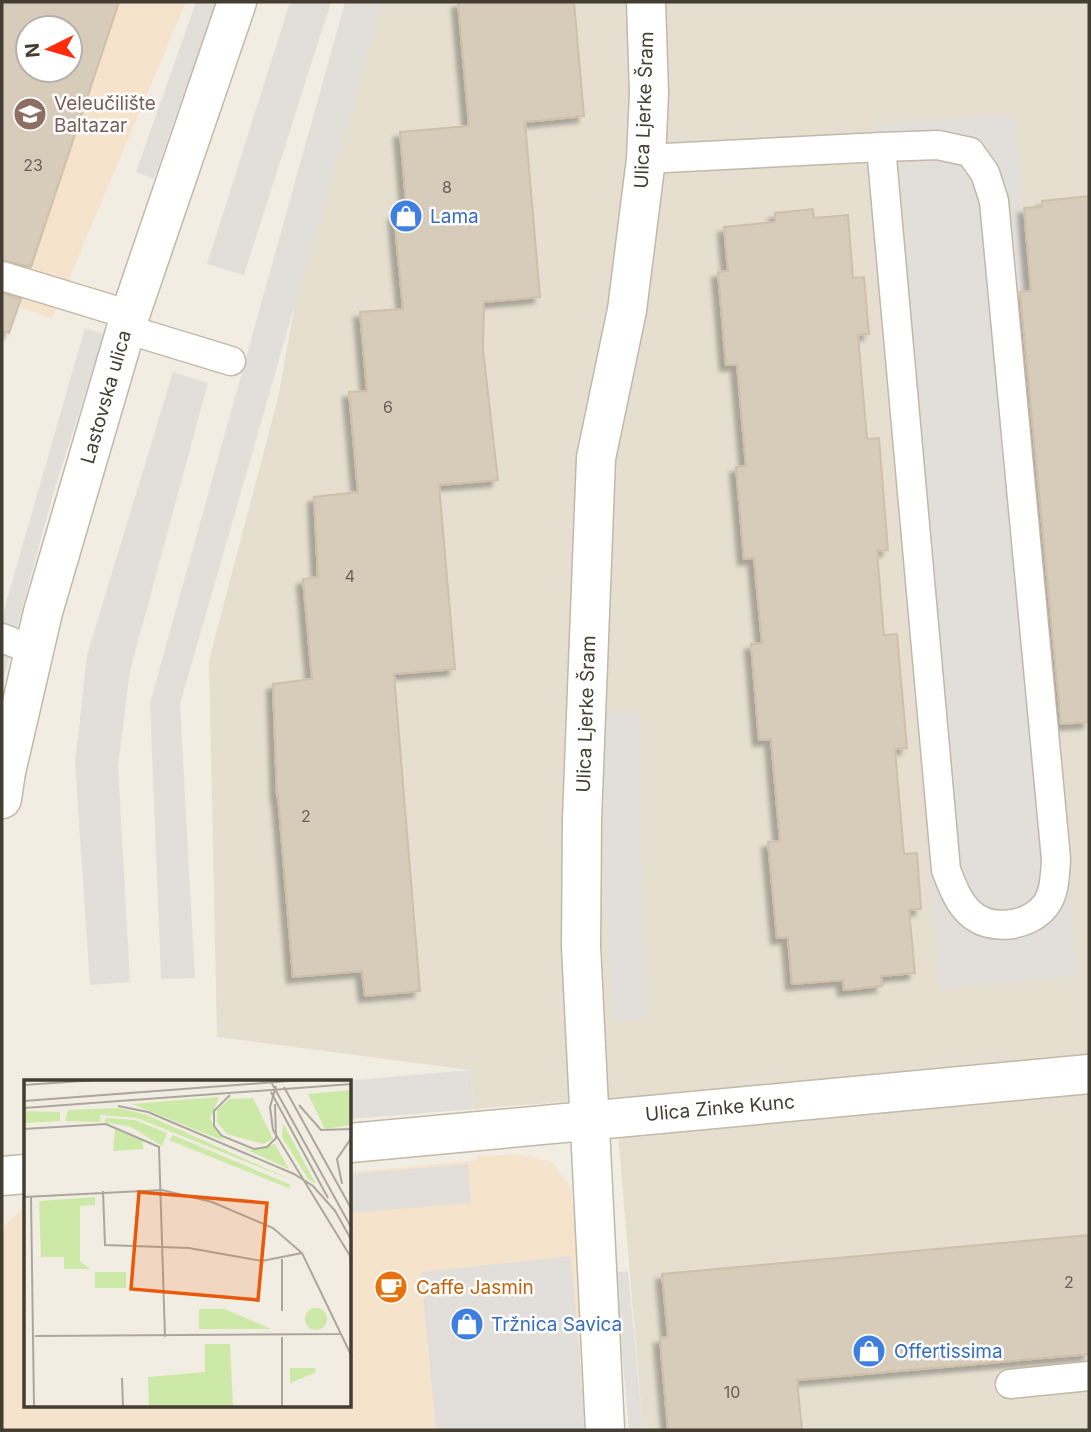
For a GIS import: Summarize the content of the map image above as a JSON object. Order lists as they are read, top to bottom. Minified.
{"streets":{"street":["Ulica Ljerke Šram","Lastovska ulica","Ulica Zinke Kunc"]},"crossings":[["Ulica Ljerke Šram","Ulica Zinke Kunc"]],"places":{"school or university":["Veleučilište Baltazar"],"shop":["Lama","Tržnica Savica","Offertissima"],"cafe":["Caffe Jasmin"]},"house_numbers":["23","8","6","4","2","2","10"],"north":"left"}
